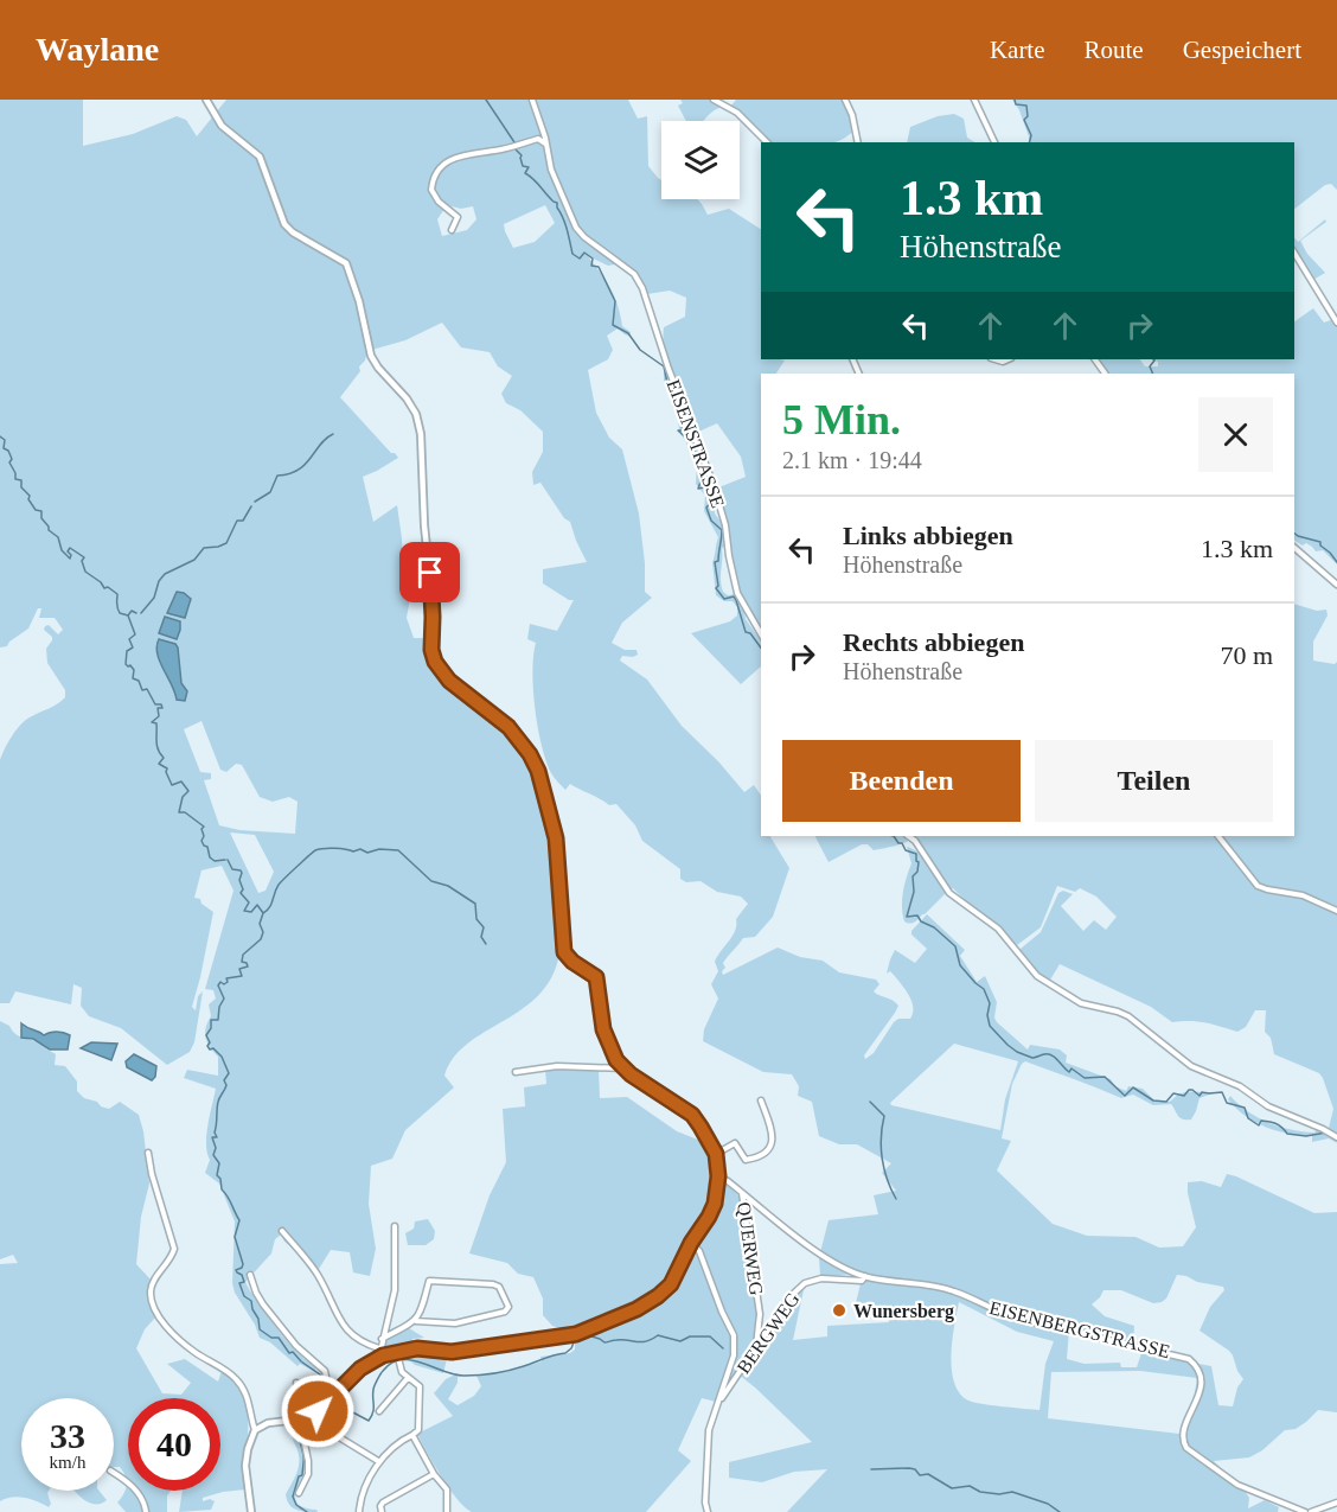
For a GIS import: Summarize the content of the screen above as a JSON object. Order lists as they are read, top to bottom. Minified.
{"streets":{"street":["EISENSTRASSE","QUERWEG","EISENBERGSTRASSE","BERGWEG"]},"crossings":[["QUERWEG","EISENBERGSTRASSE"],["QUERWEG","BERGWEG"],["EISENBERGSTRASSE","BERGWEG"]],"places":["Wunersberg"],"page":{"header":"Waylane","nav":["Karte","Route","Gespeichert"],"turn":["1.3 km","Höhenstraße"],"heading":["5 Min.","2.1 km · 19:44"],"list":[{"name":"Links abbiegen","note":"Höhenstraße","value":"1.3 km"},{"name":"Rechts abbiegen","note":"Höhenstraße","value":"70 m"}],"buttons":["Beenden","Teilen"],"speed":"33 km/h","limit":"40"}}
